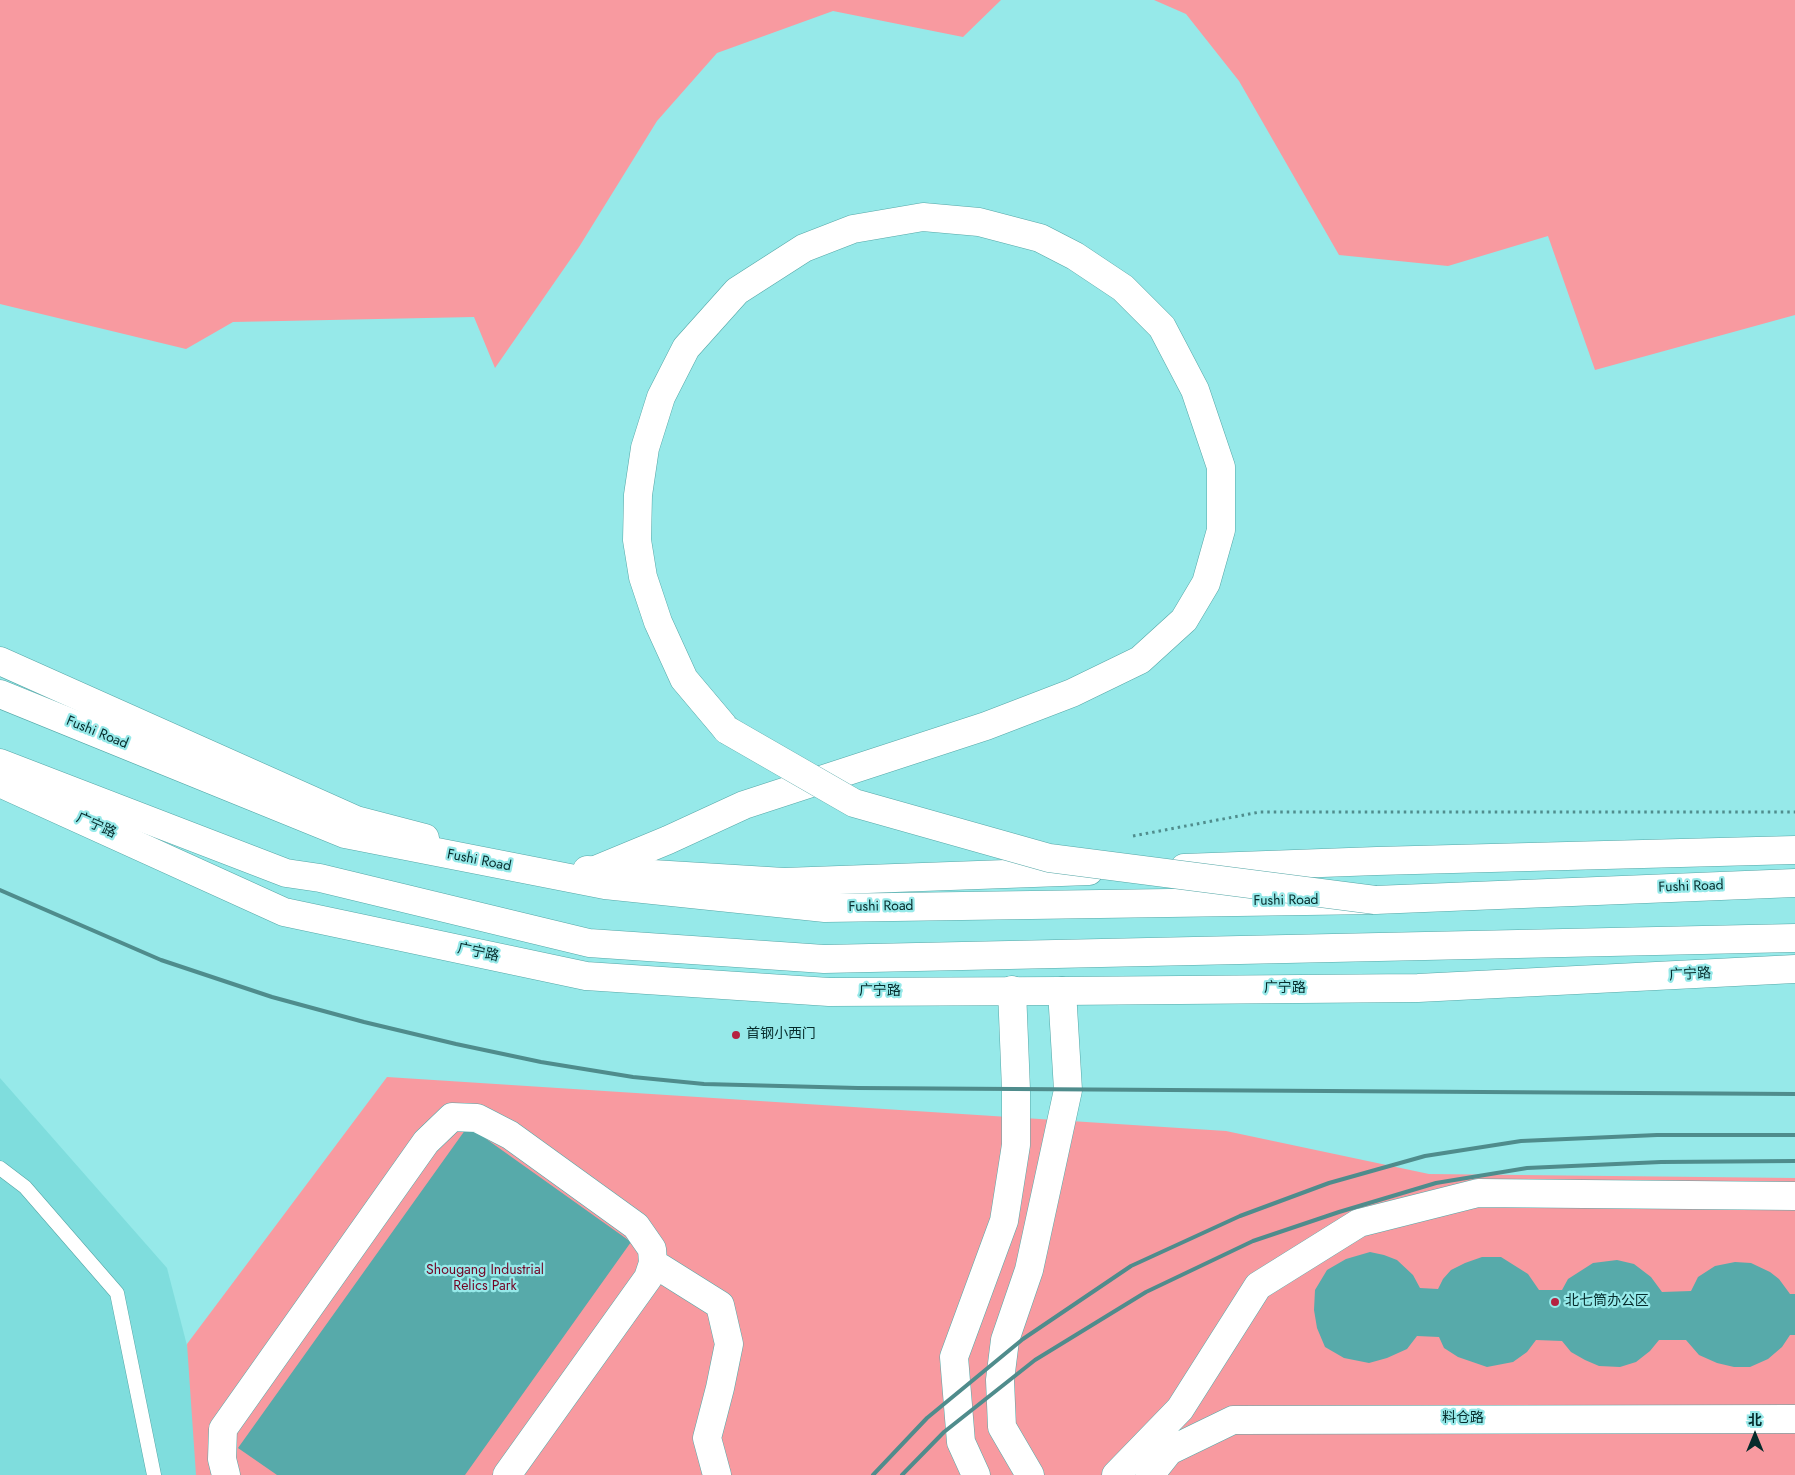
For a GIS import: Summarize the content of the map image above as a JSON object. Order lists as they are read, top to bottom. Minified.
{"streets":{"main road":["Fushi Road","广宁路","料仓路"]},"parks":["Shougang Industrial Relics Park"],"places":["首钢小西门","北七筒办公区"],"north":"top"}
